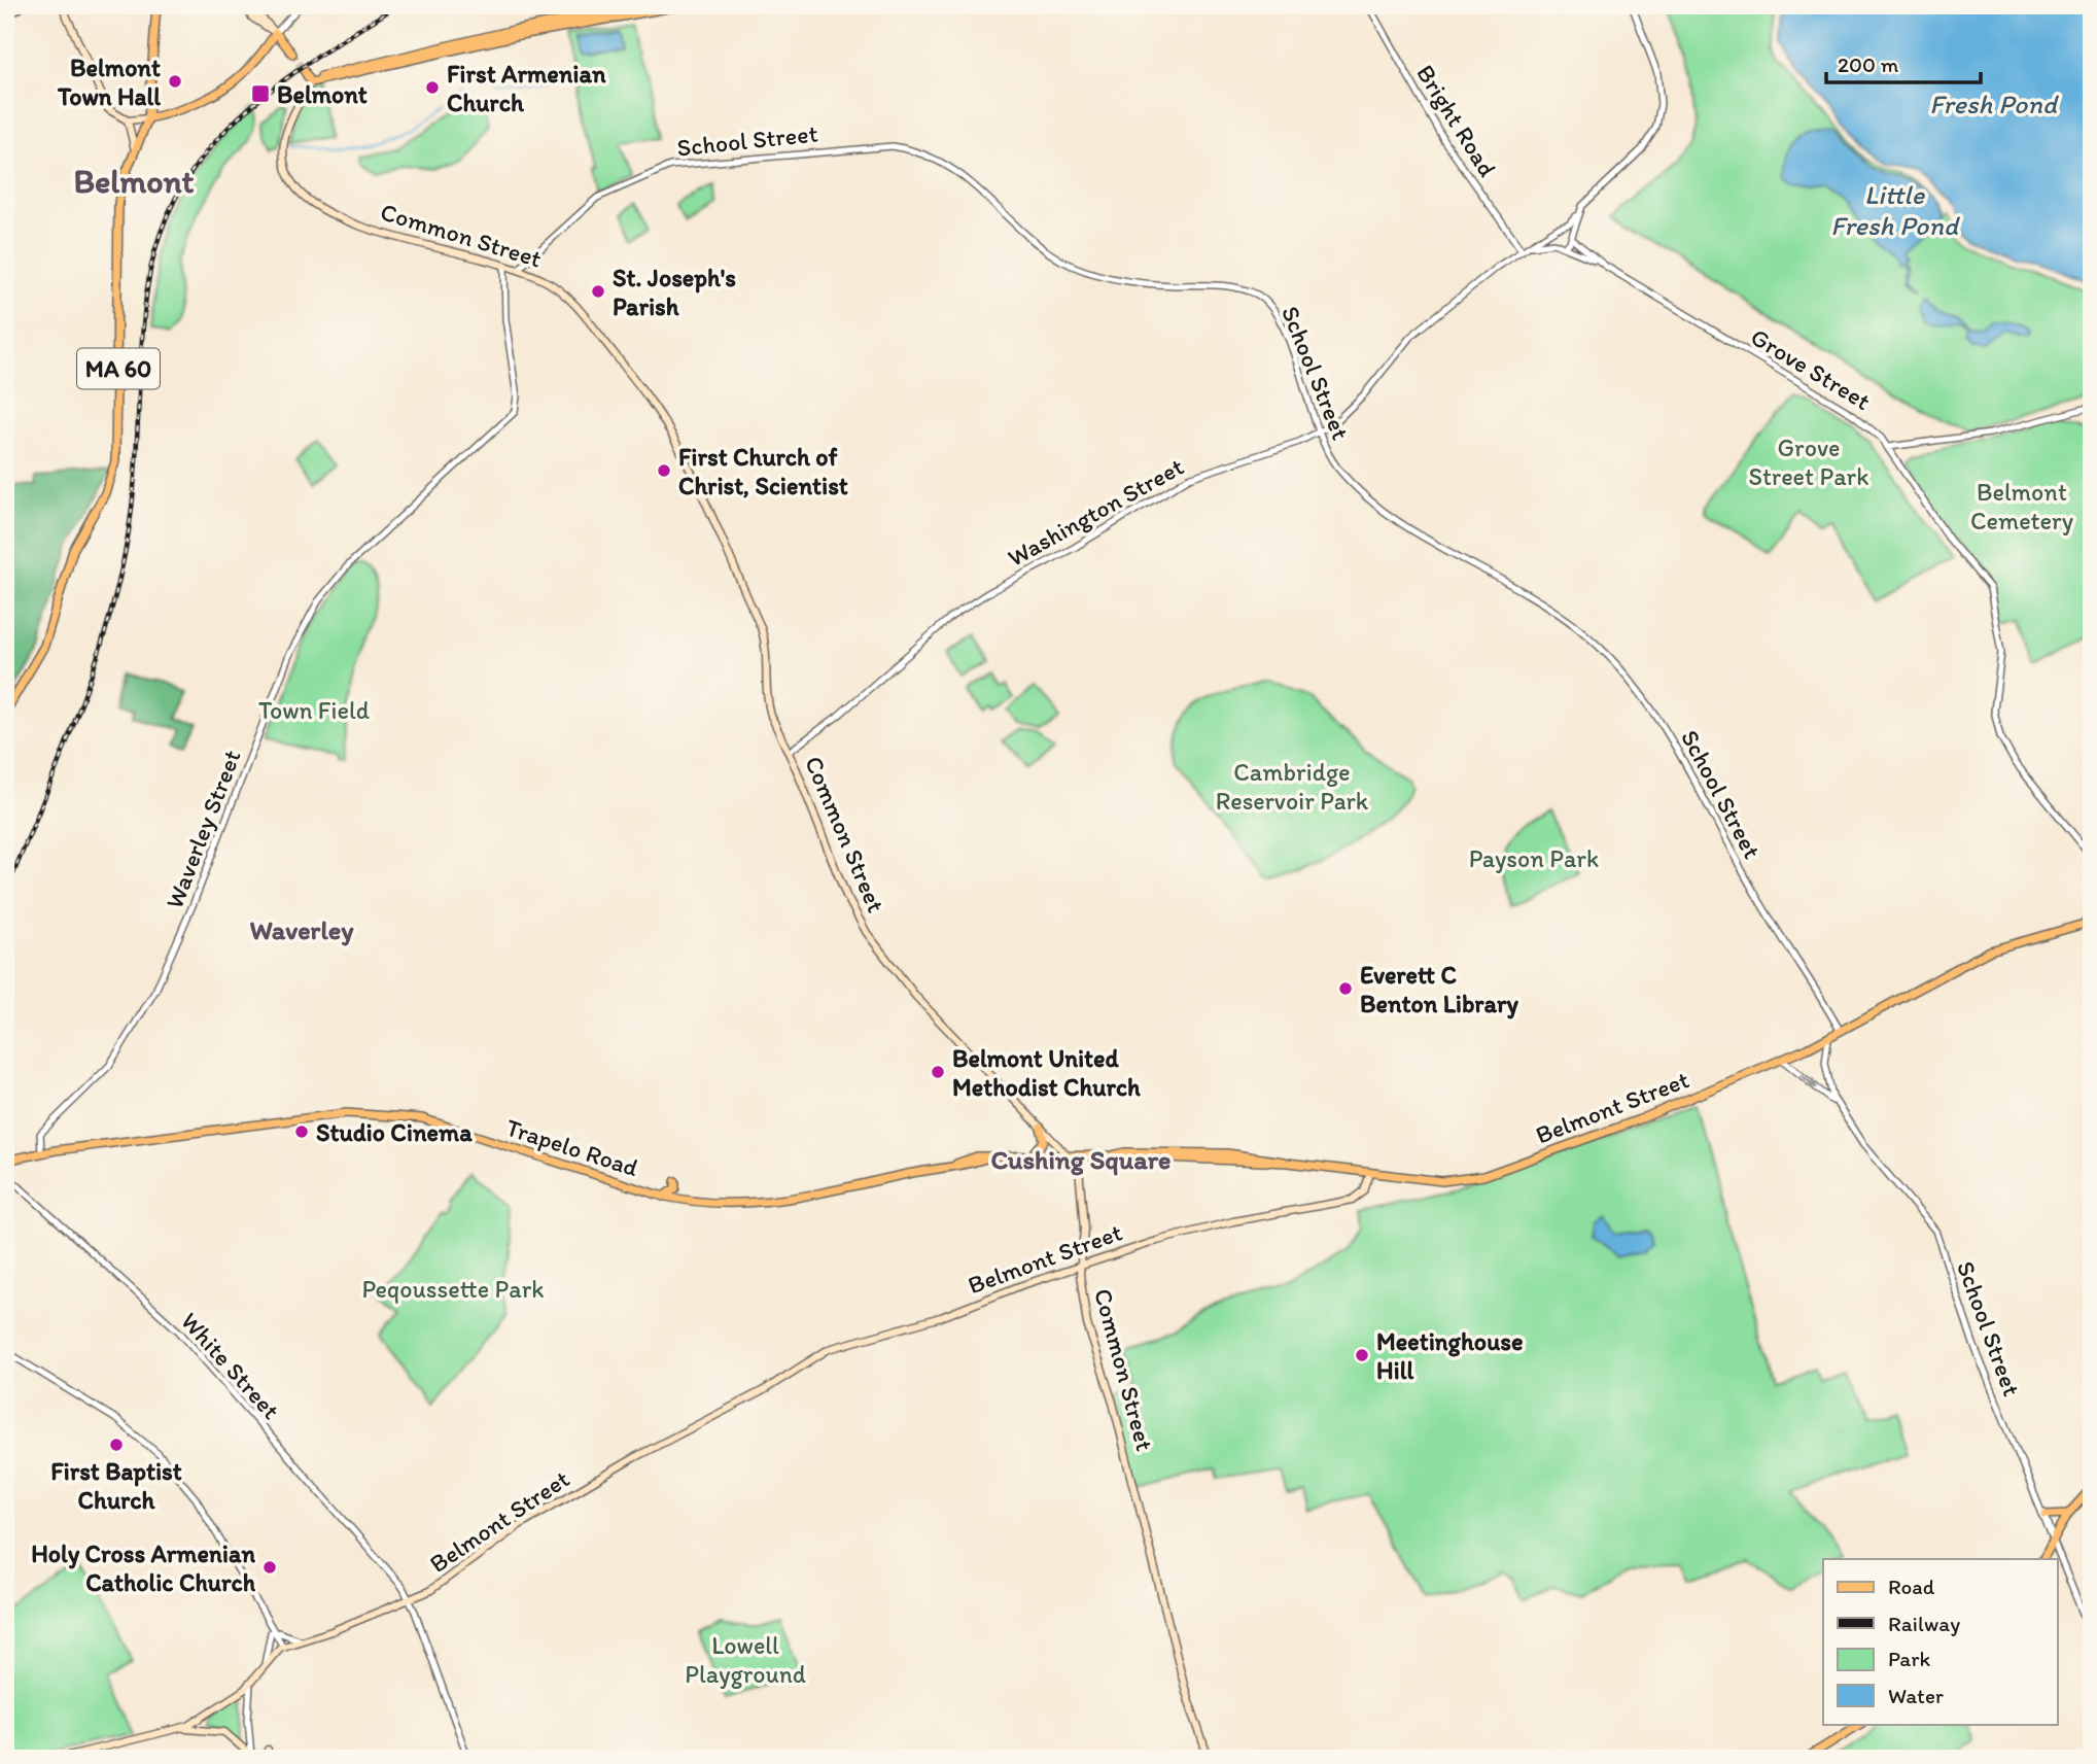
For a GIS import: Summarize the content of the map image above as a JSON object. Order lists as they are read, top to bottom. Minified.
{"streets":{"main road":["Common Street","MA 60","Belmont Street","Trapelo Road"],"street":["Bright Road","School Street","Grove Street","Washington Street","Waverley Street","White Street"]},"crossings":[["Bright Road","Washington Street"],["School Street","Common Street"],["School Street","Washington Street"],["School Street","Belmont Street"],["Common Street","Washington Street"],["Common Street","Waverley Street"],["Common Street","Belmont Street"],["Common Street","Trapelo Road"],["Grove Street","Washington Street"],["Waverley Street","Trapelo Road"],["Belmont Street","Trapelo Road"],["Belmont Street","White Street"]],"districts":["Belmont","Waverley","Cushing Square"],"water":["Fresh Pond","Little Fresh Pond"],"parks":["Grove Street Park","Belmont Cemetery","Town Field","Cambridge Reservoir Park","Payson Park","Peqoussette Park","Lowell Playground"],"places":{"other":["Belmont Town Hall","First Armenian Church","St. Joseph's Parish","First Church of Christ, Scientist","Everett C Benton Library","Belmont United Methodist Church","Studio Cinema","Meetinghouse Hill","First Baptist Church","Holy Cross Armenian Catholic Church"],"transit":["Belmont"]},"legend":["Road","Railway","Park","Water"],"scale_bar":"200 m"}
